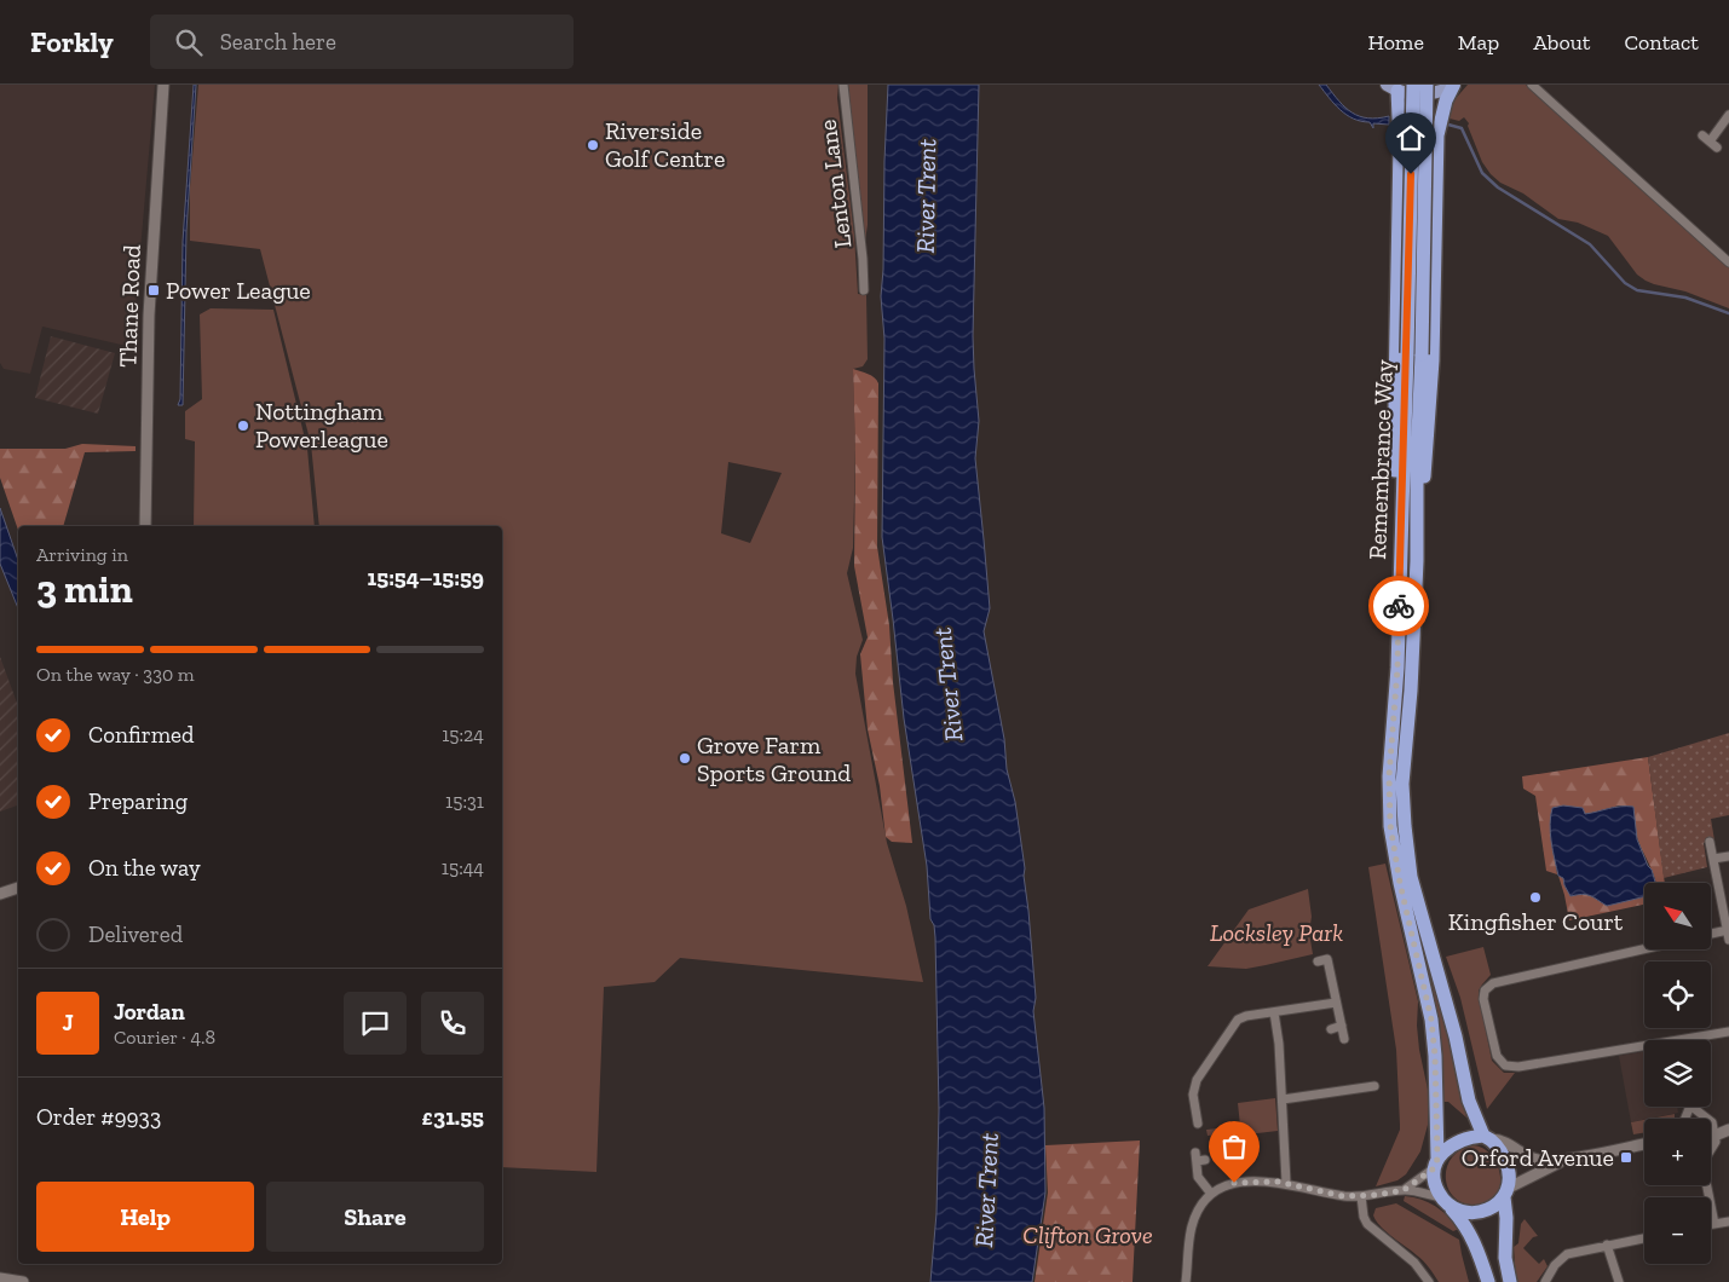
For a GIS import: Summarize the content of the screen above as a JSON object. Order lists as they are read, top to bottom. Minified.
{"streets":{"highway":["Remembrance Way"],"street":["Lenton Lane","Thane Road"]},"water":["River Trent"],"parks":["Locksley Park","Clifton Grove"],"places":{"other":["Riverside Golf Centre","Nottingham Powerleague","Grove Farm Sports Ground","Kingfisher Court"],"transit":["Power League","Orford Avenue"]},"north":"top left","page":{"header":"Forkly","search":"Search here","nav":["Home","Map","About","Contact"],"heading":["3 min","Arriving in","15:54–15:59"],"panel":["Jordan","Courier · 4.8","Order #9933","£31.55"],"bar":"On the way · 330 m","list":[["Confirmed","15:24"],["Preparing","15:31"],["On the way","15:44"],"Delivered"],"map_buttons":["+","−"],"round":"J","buttons":["Help","Share"]}}
